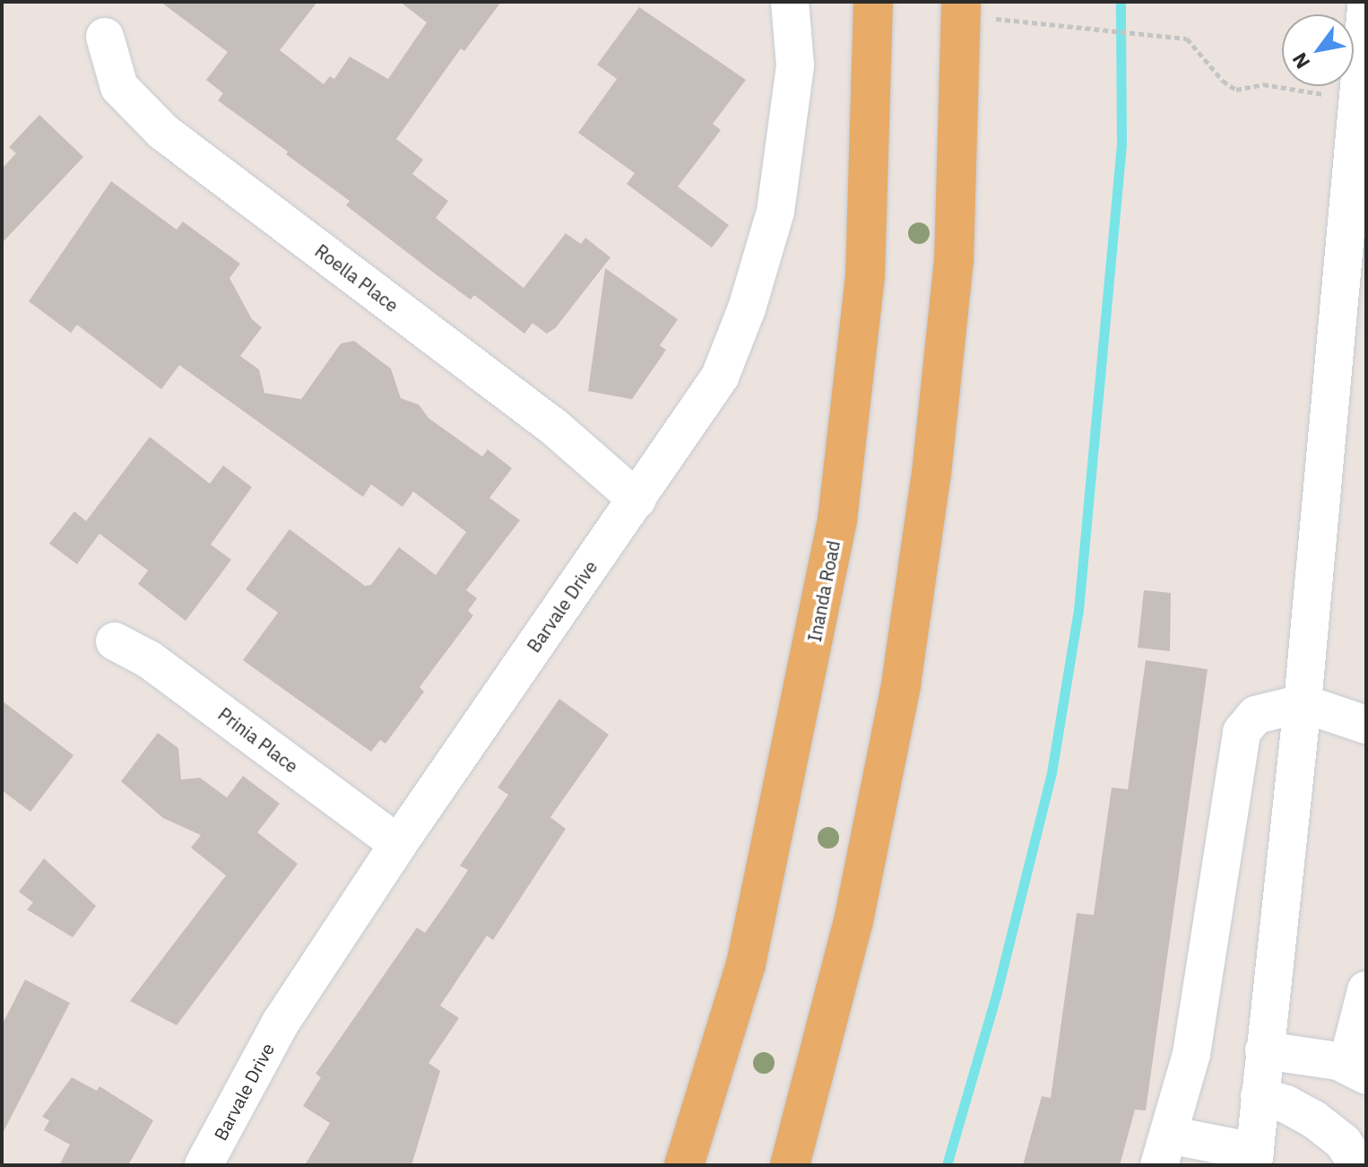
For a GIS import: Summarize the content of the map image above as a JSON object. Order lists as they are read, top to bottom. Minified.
{"streets":{"main road":["Inanda Road"],"street":["Roella Place","Barvale Drive","Prinia Place"]},"crossings":[["Roella Place","Barvale Drive"],["Barvale Drive","Prinia Place"]],"north":"bottom left"}
